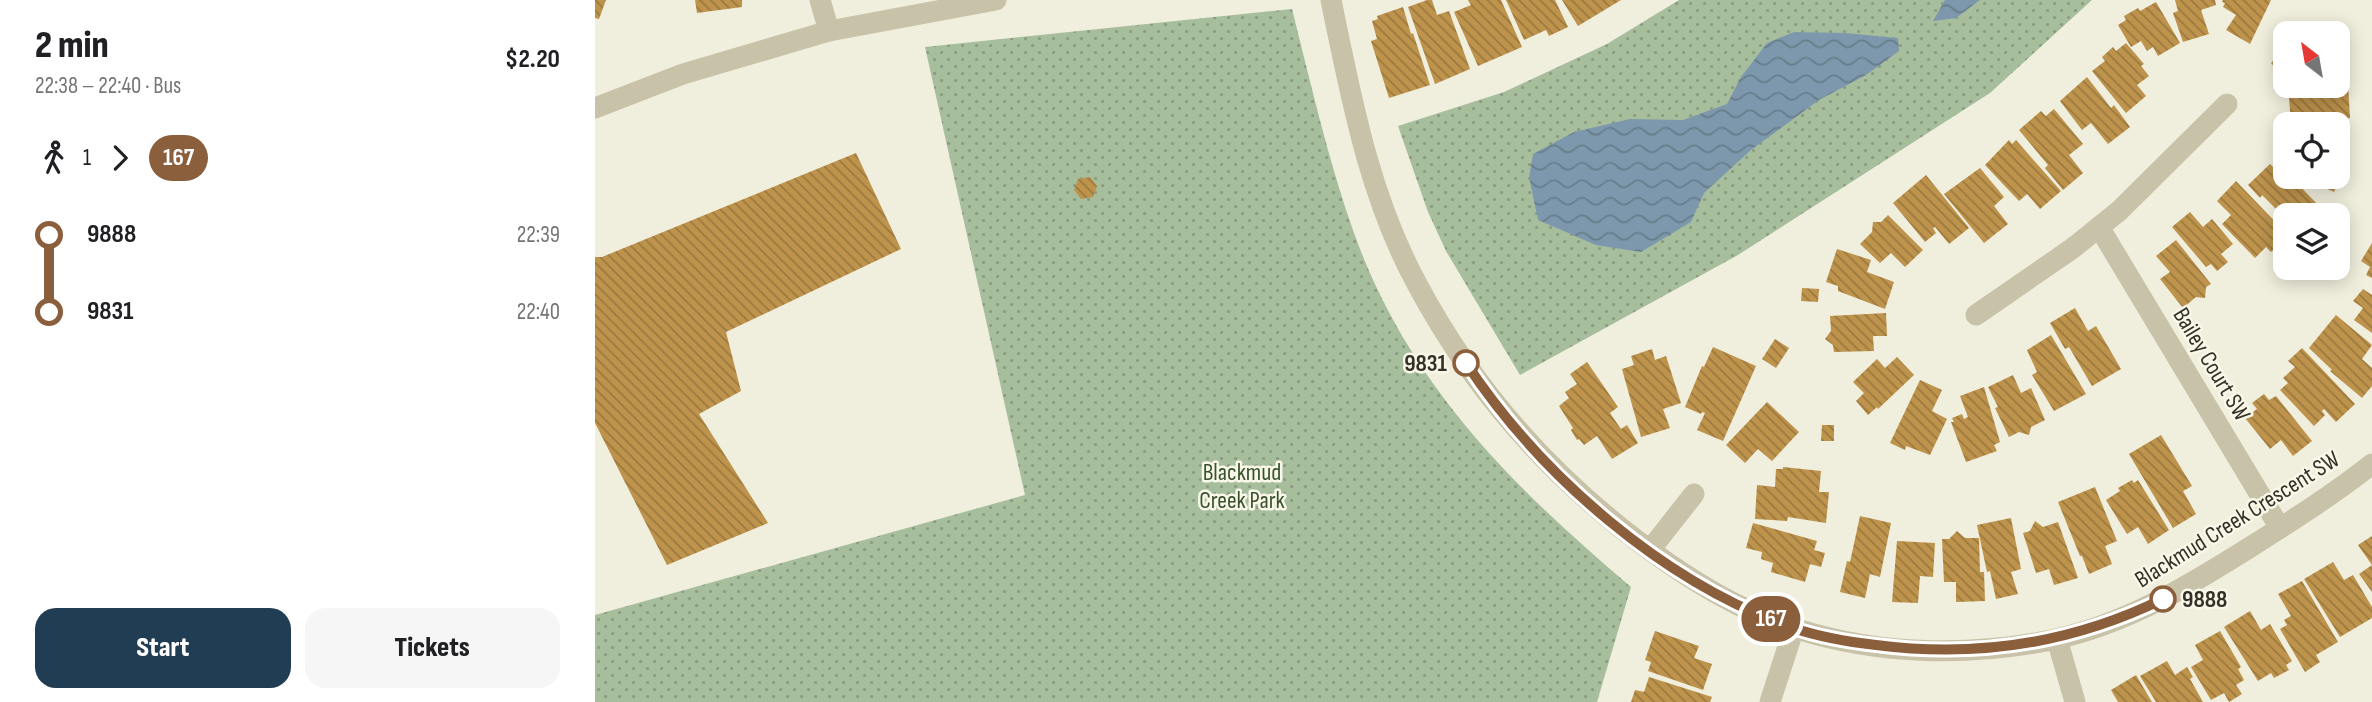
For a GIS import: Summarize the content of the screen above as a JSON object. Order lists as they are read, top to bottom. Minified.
{"streets":{"street":["Bailey Court SW","Blackmud Creek Crescent SW"]},"crossings":[["Bailey Court SW","Blackmud Creek Crescent SW"]],"parks":["Blackmud Creek Park"],"places":["9831","9888"],"lines":["bus line 167"],"north":"top left","page":{"heading":["2 min","22:38 – 22:40 · Bus","$2.20"],"on_map":"167","legs":["1","167"],"list":[{"name":"9888","value":"22:39"},{"name":"9831","value":"22:40"}],"buttons":["Start","Tickets"]}}
